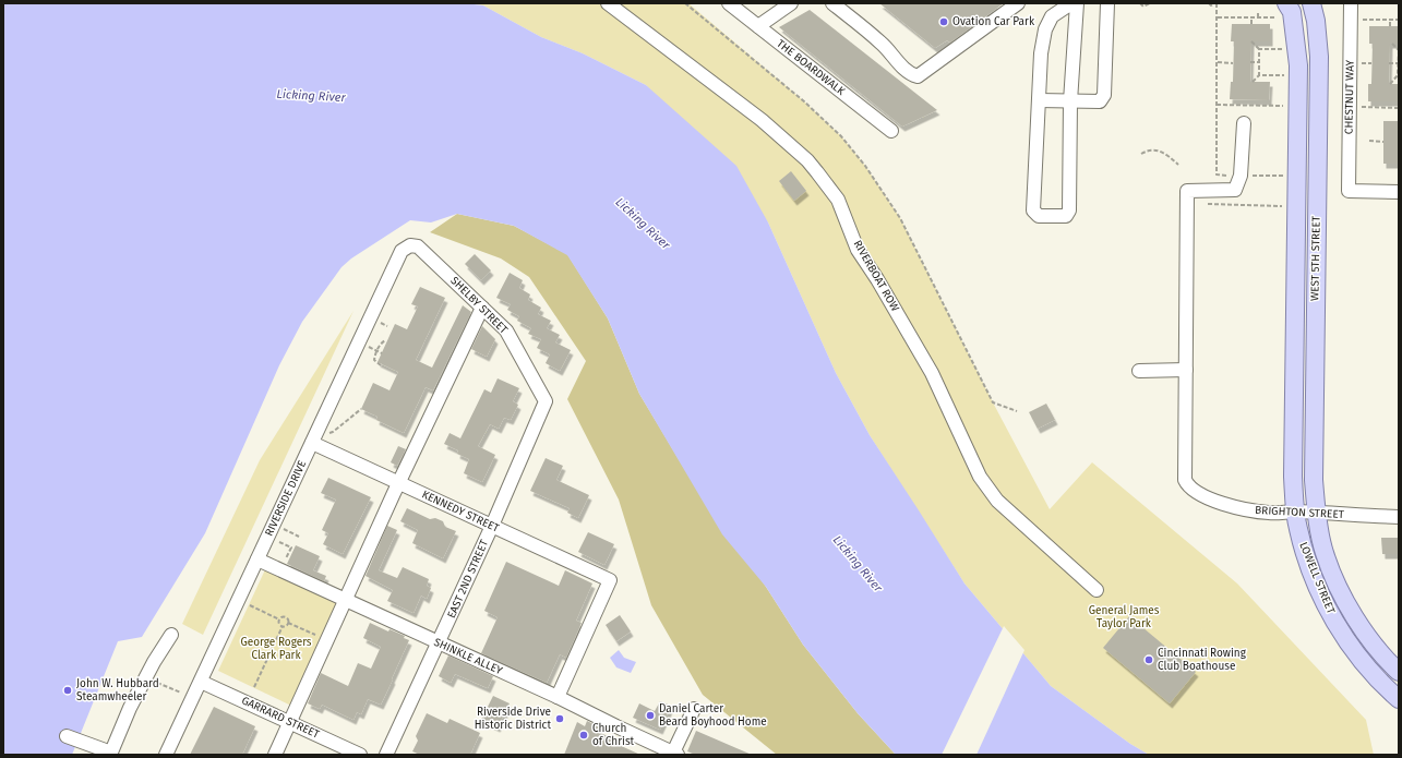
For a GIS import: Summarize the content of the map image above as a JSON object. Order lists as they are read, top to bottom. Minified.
{"streets":{"main road":["WEST 5TH STREET","LOWELL STREET"],"street":["THE BOARDWALK","CHESTNUT WAY","RIVERBOAT ROW","SHELBY STREET","RIVERSIDE DRIVE","KENNEDY STREET","BRIGHTON STREET","EAST 2ND STREET","SHINKLE ALLEY","GARRARD STREET"]},"crossings":[["WEST 5TH STREET","BRIGHTON STREET"],["WEST 5TH STREET","LOWELL STREET"],["SHELBY STREET","RIVERSIDE DRIVE"],["SHELBY STREET","EAST 2ND STREET"],["RIVERSIDE DRIVE","KENNEDY STREET"],["RIVERSIDE DRIVE","SHINKLE ALLEY"],["RIVERSIDE DRIVE","GARRARD STREET"],["KENNEDY STREET","EAST 2ND STREET"],["KENNEDY STREET","SHINKLE ALLEY"],["BRIGHTON STREET","LOWELL STREET"],["EAST 2ND STREET","SHINKLE ALLEY"]],"water":["Licking River"],"parks":["General James Taylor Park","George Rogers Clark Park"],"places":["Ovation Car Park","Cincinnati Rowing Club Boathouse","John W. Hubbard Steamwheeler","Daniel Carter Beard Boyhood Home","Riverside Drive Historic District","Church of Christ"]}
